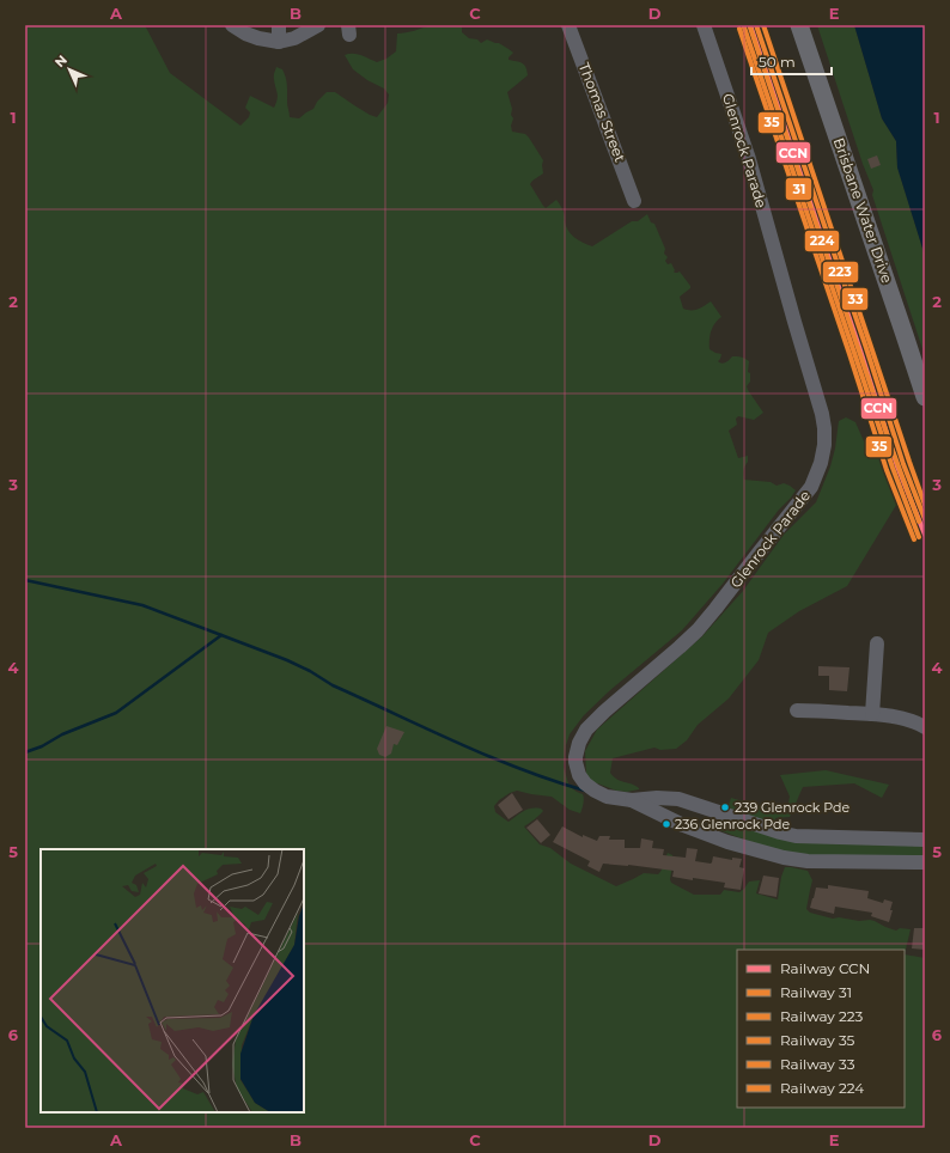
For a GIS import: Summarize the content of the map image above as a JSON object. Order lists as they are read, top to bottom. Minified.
{"streets":{"main road":["Brisbane Water Drive"],"street":["Thomas Street","Glenrock Parade"]},"places":["239 Glenrock Pde","236 Glenrock Pde"],"lines":["rail line CCN","rail line 223","rail line 33","rail line 31","rail line 224","rail line 35"],"legend":["Railway CCN","Railway 31","Railway 223","Railway 35","Railway 33","Railway 224"],"scale_bar":"50 m","north":"top left","grid":{"columns":["A","B","C","D","E"],"rows":["1","2","3","4","5","6"]}}
